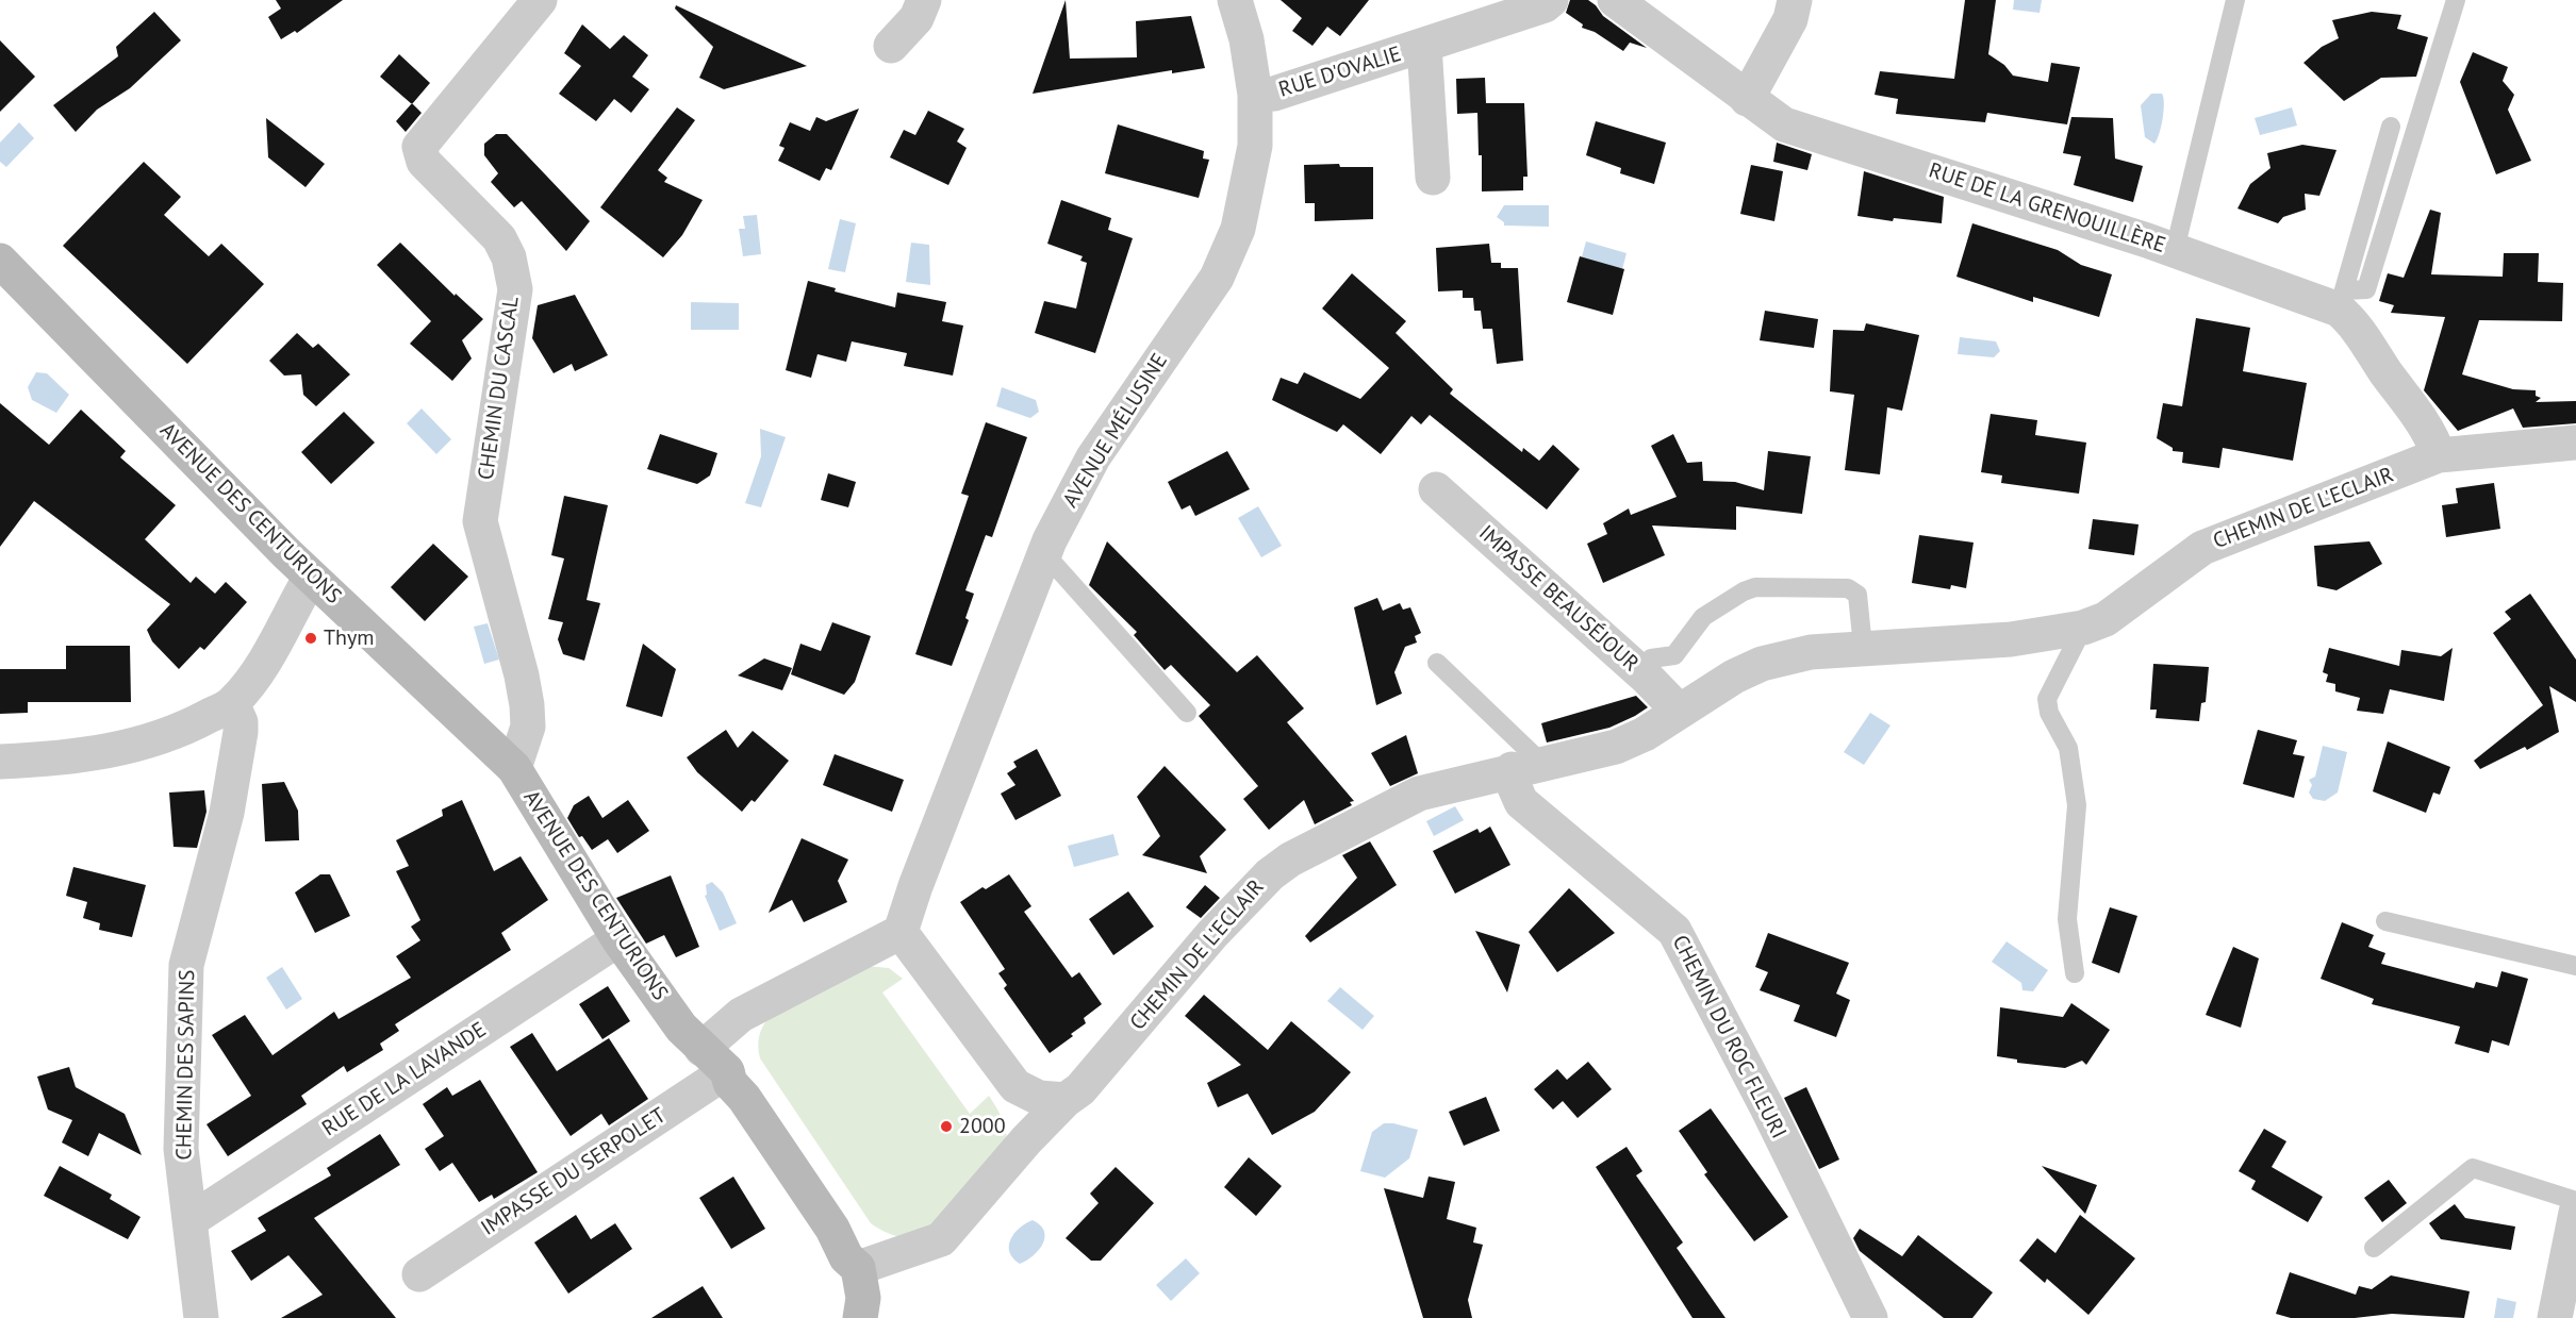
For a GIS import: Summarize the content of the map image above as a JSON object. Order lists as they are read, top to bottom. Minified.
{"streets":{"street":["RUE D'OVALIE","RUE DE LA GRENOUILLÈRE","CHEMIN DU CASCAL","AVENUE MÉLUSINE","CHEMIN DE L'ECLAIR","AVENUE DES CENTURIONS","IMPASSE BEAUSÉJOUR","CHEMIN DU ROC FLEURI","CHEMIN DES SAPINS","RUE DE LA LAVANDE","IMPASSE DU SERPOLET"]},"crossings":[["RUE D'OVALIE","AVENUE MÉLUSINE"],["RUE DE LA GRENOUILLÈRE","CHEMIN DE L'ECLAIR"],["CHEMIN DU CASCAL","AVENUE DES CENTURIONS"],["CHEMIN DE L'ECLAIR","AVENUE DES CENTURIONS"],["CHEMIN DE L'ECLAIR","IMPASSE BEAUSÉJOUR"],["CHEMIN DE L'ECLAIR","CHEMIN DU ROC FLEURI"],["AVENUE DES CENTURIONS","RUE DE LA LAVANDE"],["AVENUE DES CENTURIONS","IMPASSE DU SERPOLET"],["CHEMIN DES SAPINS","RUE DE LA LAVANDE"]],"places":["Thym","2000"]}
